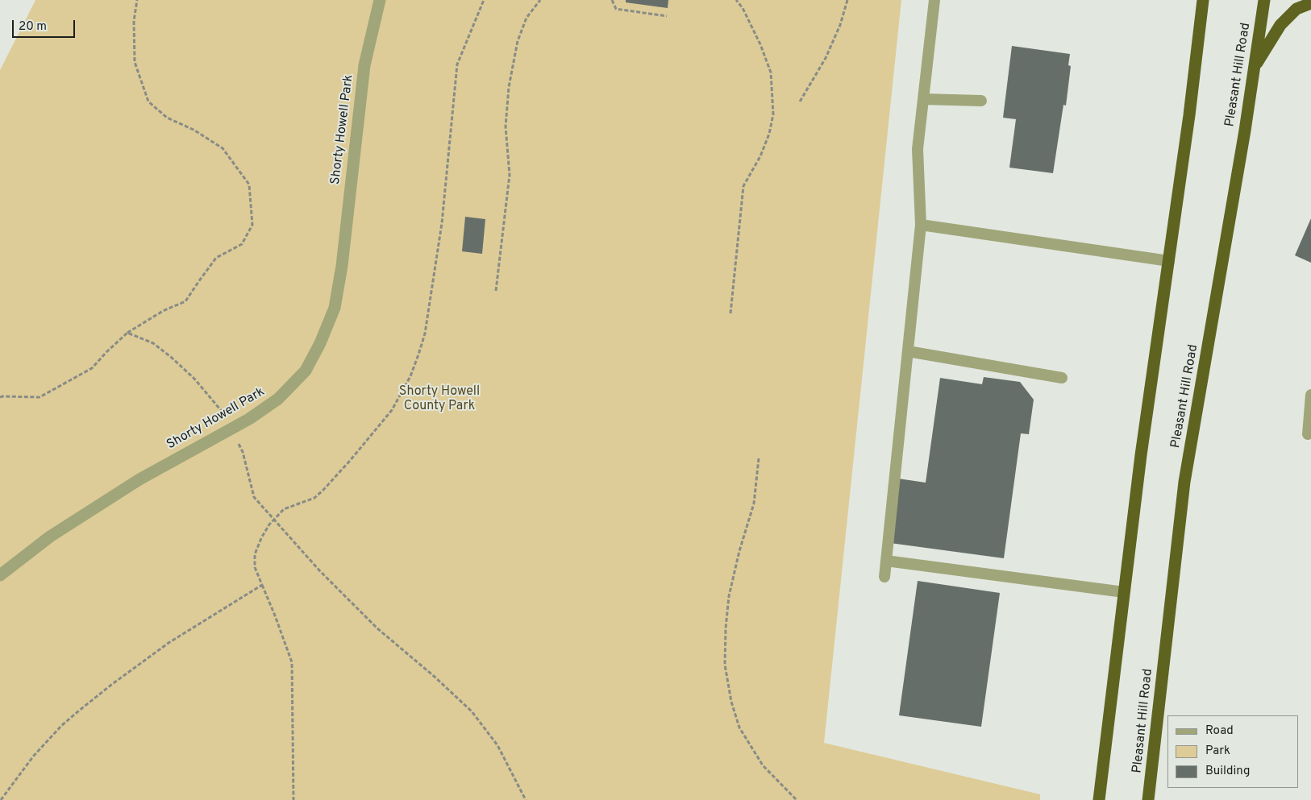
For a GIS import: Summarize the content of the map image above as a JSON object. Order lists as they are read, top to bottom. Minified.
{"streets":{"highway":["Pleasant Hill Road"],"street":["Shorty Howell Park"]},"parks":["Shorty Howell County Park"],"legend":["Road","Park","Building"],"scale_bar":"20 m"}
